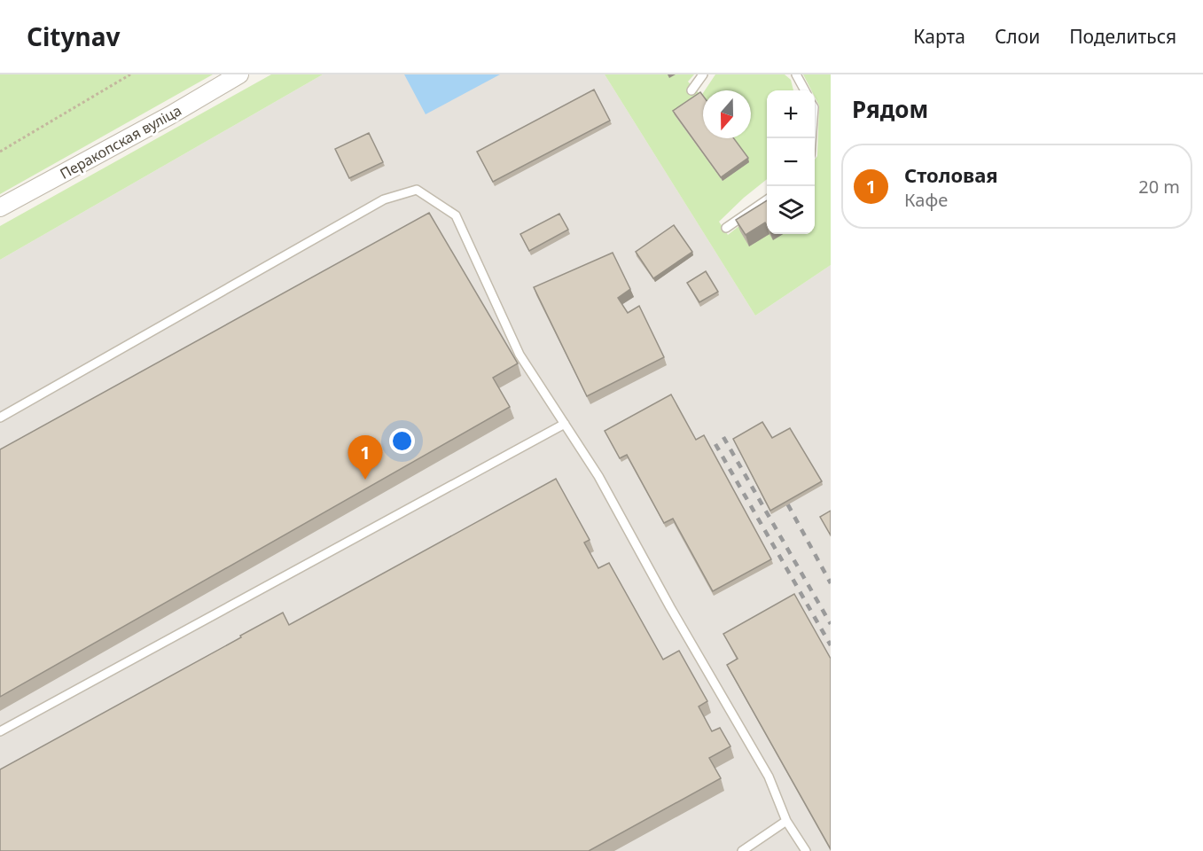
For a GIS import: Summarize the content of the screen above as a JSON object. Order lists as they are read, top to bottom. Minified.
{"streets":{"street":["Перакопская вуліца"]},"north":"bottom","page":{"header":"Citynav","nav":["Карта","Слои","Поделиться"],"heading":"Рядом","map_buttons":["+","−"],"list":[{"mark":"1","name":"Столовая","note":"Кафе","value":"20 m"}],"pins":"1"}}
